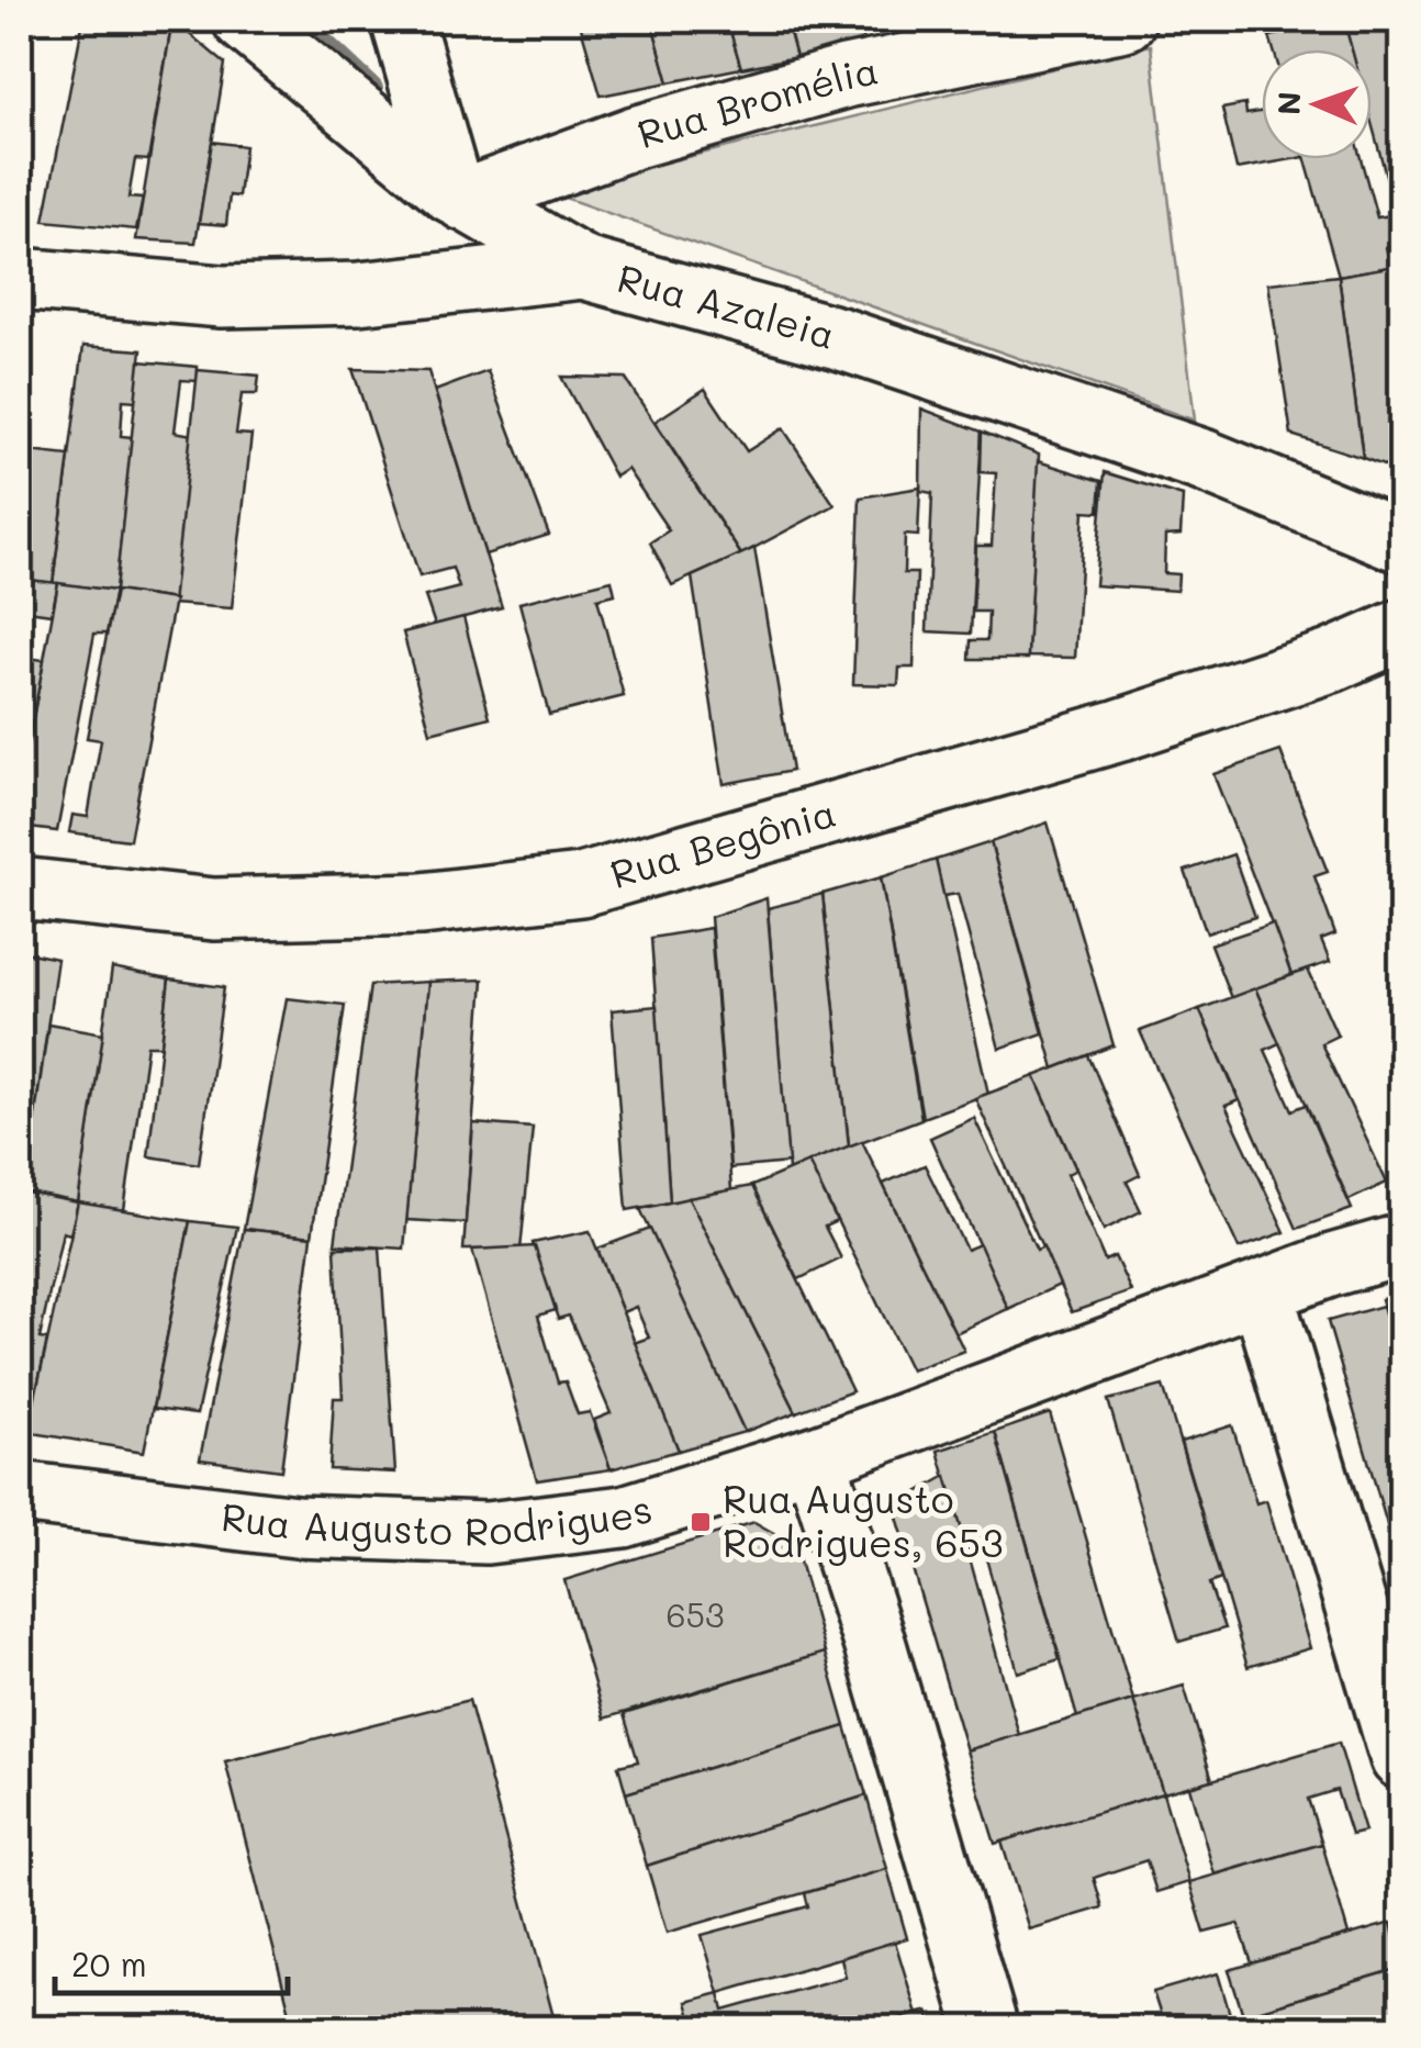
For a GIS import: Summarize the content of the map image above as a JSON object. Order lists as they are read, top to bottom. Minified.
{"streets":{"street":["Rua Bromélia","Rua Azaleia","Rua Begônia","Rua Augusto Rodrigues"]},"places":{"transit":["Rua Augusto Rodrigues, 653"]},"house_numbers":["653"],"scale_bar":"20 m","north":"left"}
